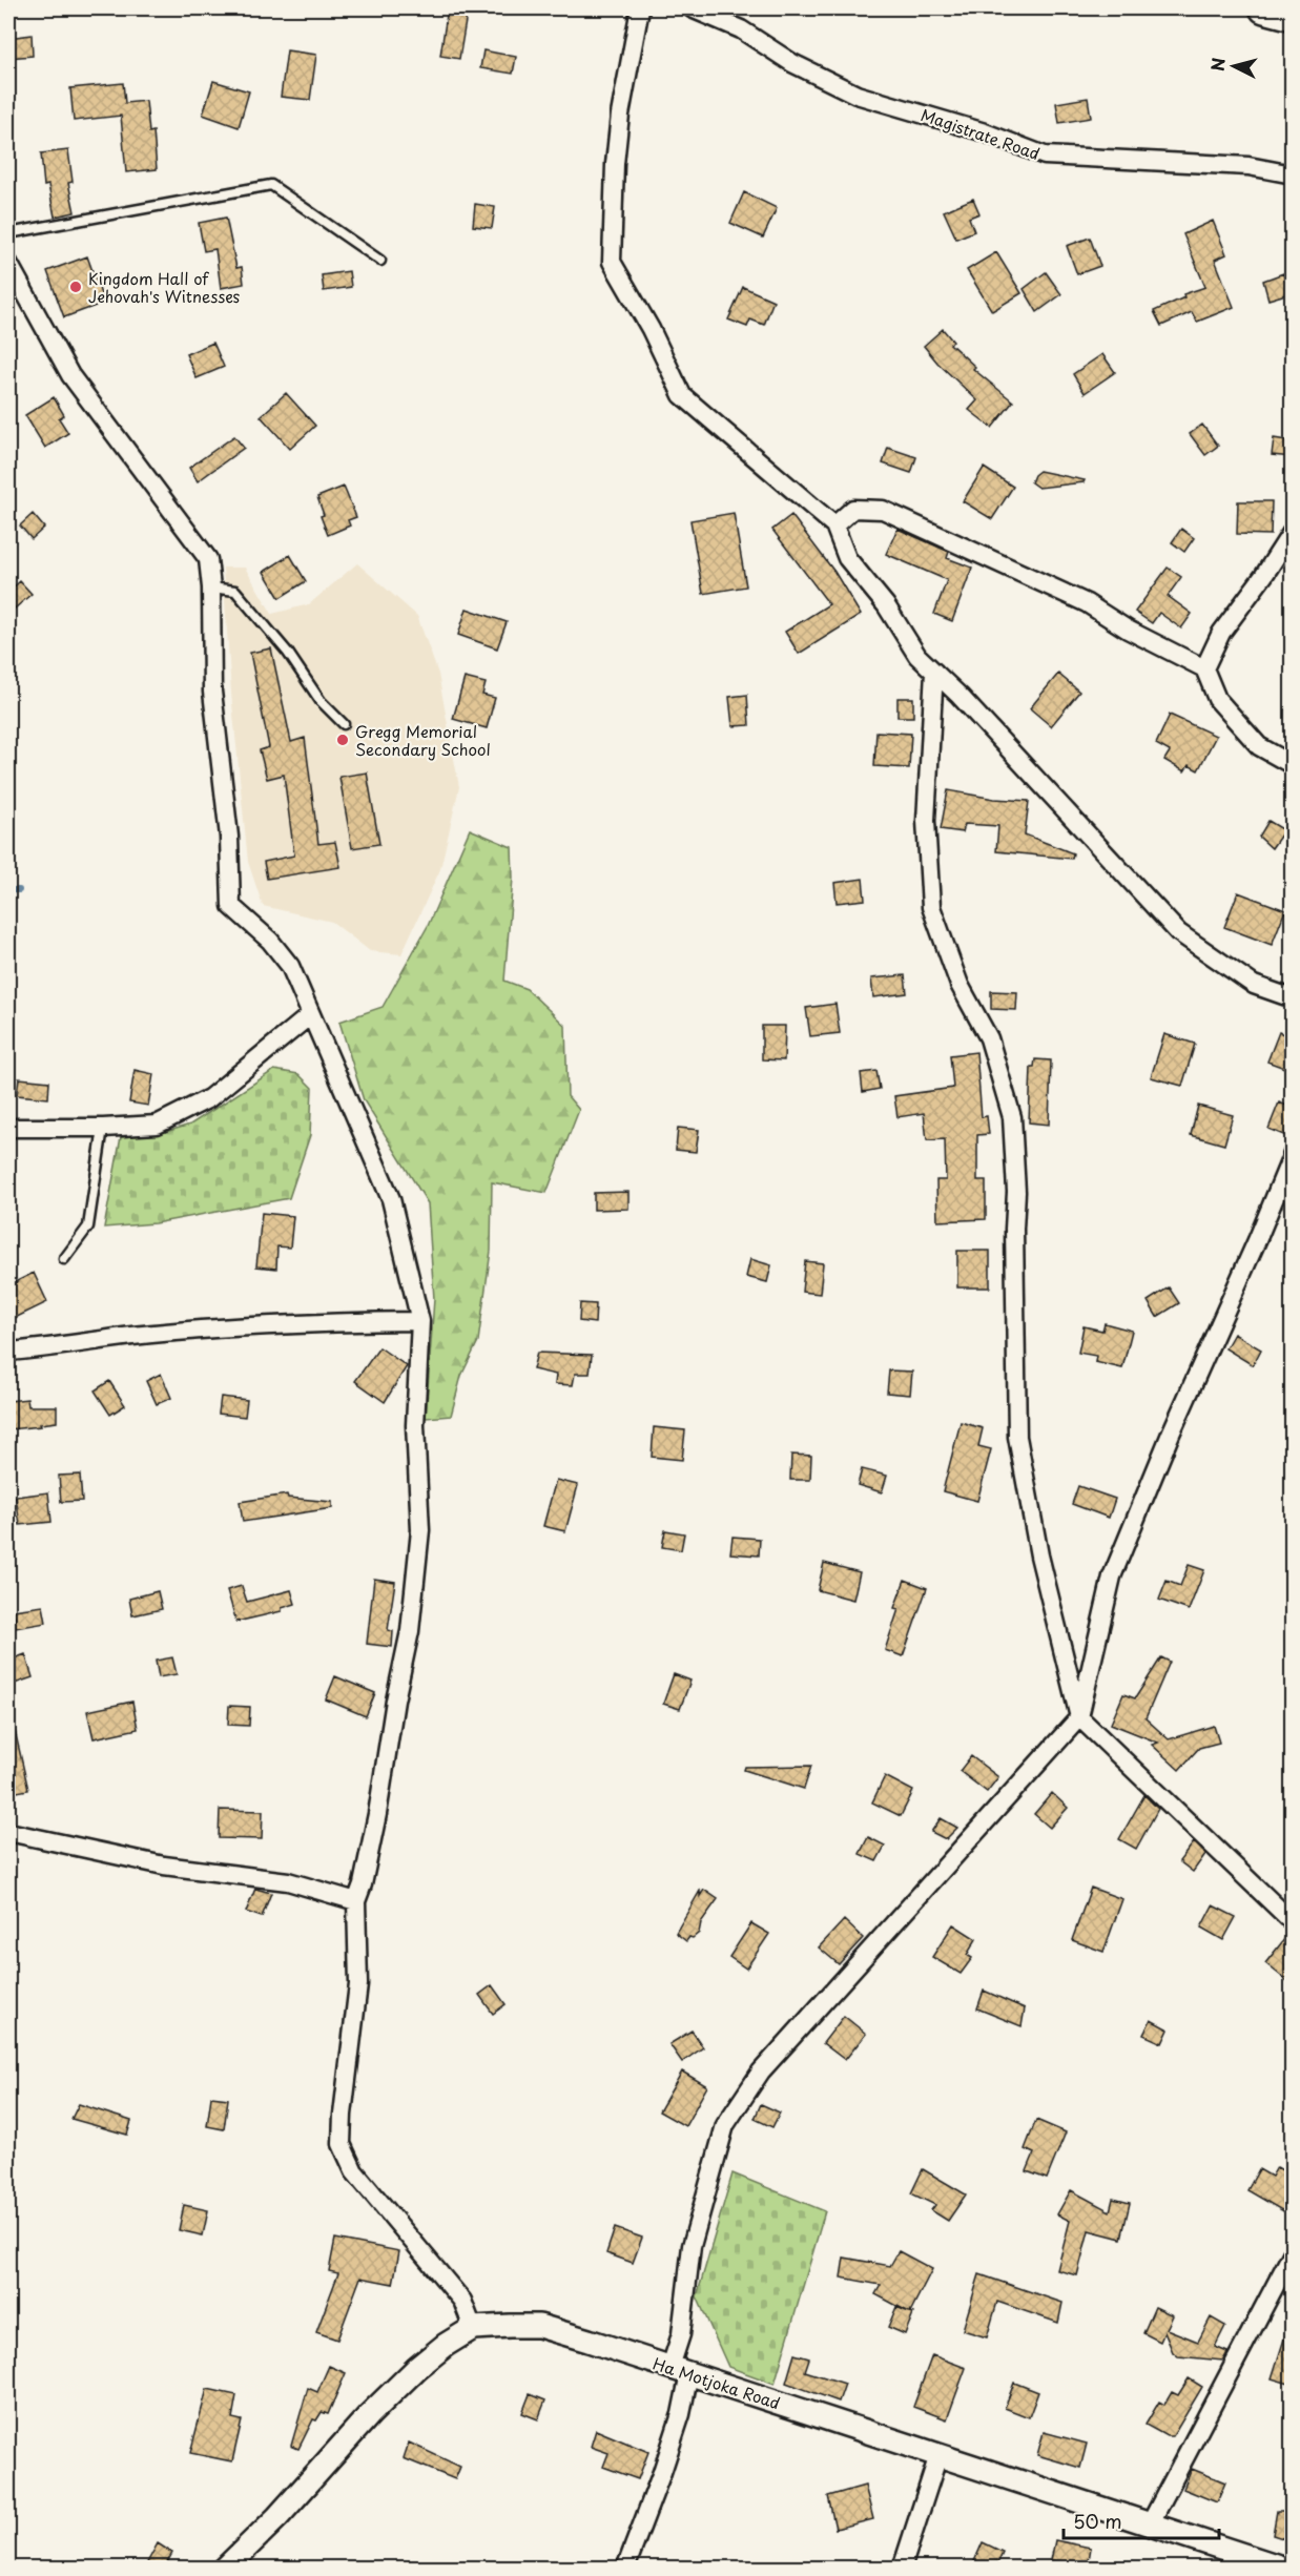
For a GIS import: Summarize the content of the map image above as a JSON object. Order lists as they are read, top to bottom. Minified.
{"streets":{"street":["Magistrate Road","Ha Motjoka Road"]},"places":["Kingdom Hall of Jehovah's Witnesses","Gregg Memorial Secondary School"],"scale_bar":"50 m","north":"left"}
